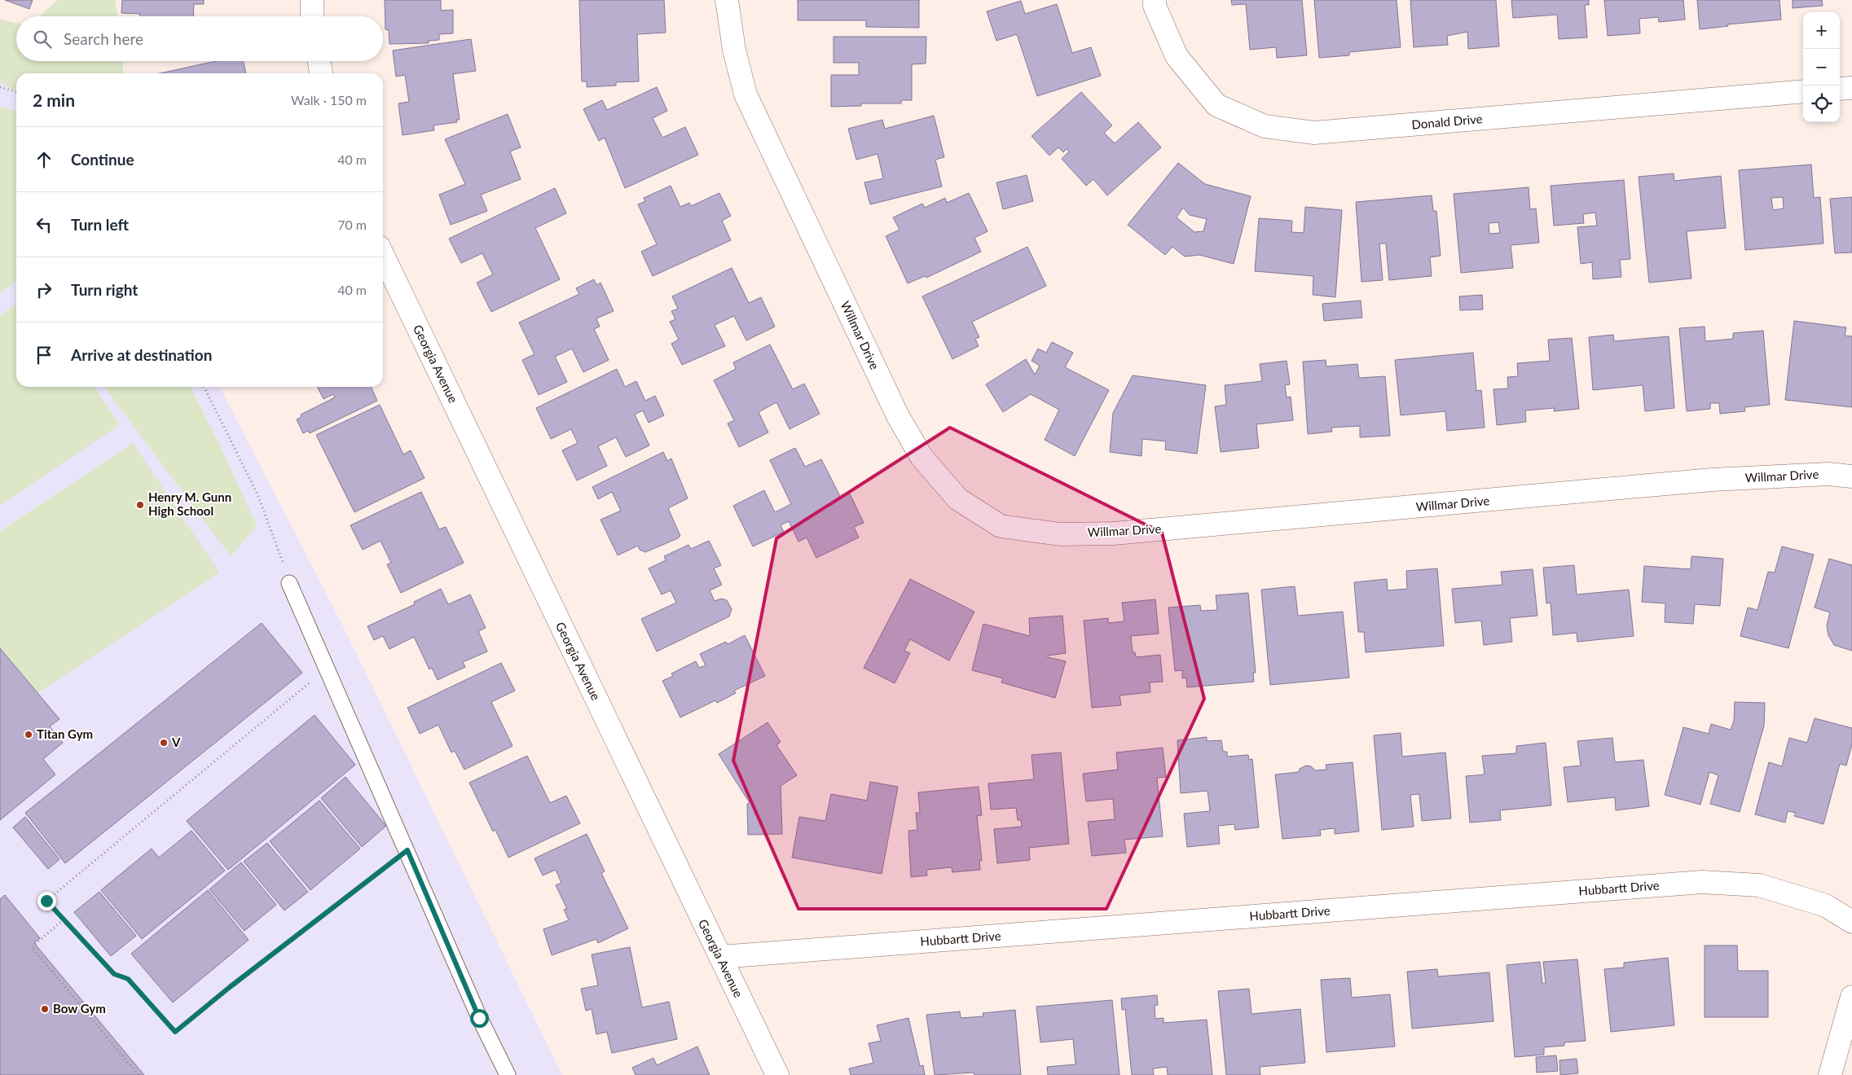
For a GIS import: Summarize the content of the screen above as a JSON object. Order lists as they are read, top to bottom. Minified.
{"streets":{"street":["Donald Drive","Willmar Drive","Georgia Avenue","Hubbartt Drive"]},"crossings":[["Georgia Avenue","Hubbartt Drive"]],"places":["Henry M. Gunn High School","Titan Gym","V","Bow Gym"],"page":{"map_buttons":["+","−"],"search":"Search here","heading":["2 min","Walk · 150 m"],"list":[["Continue","40 m"],["Turn left","70 m"],["Turn right","40 m"],"Arrive at destination"]}}
